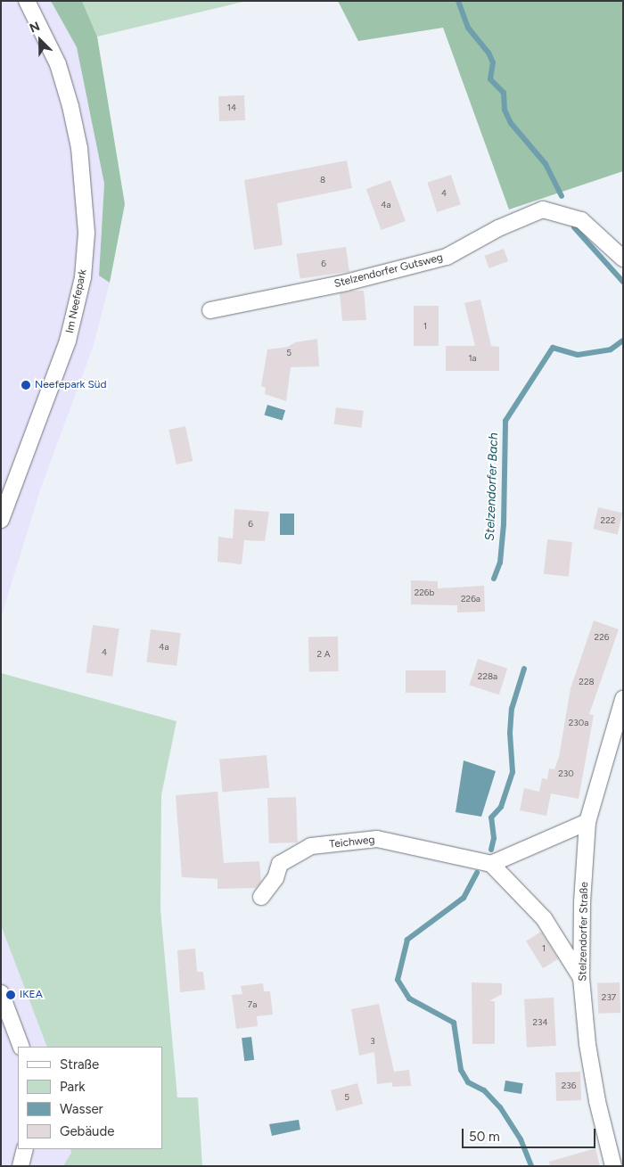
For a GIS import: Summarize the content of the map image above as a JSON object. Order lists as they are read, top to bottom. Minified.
{"streets":{"street":["Stelzendorfer Gutsweg","Im Neefepark","Teichweg","Stelzendorfer Straße"]},"water":["Stelzendorfer Bach"],"places":["Neefepark Süd","IKEA"],"house_numbers":["14","8","4","4a","6","1","5","1a","222","6","226b","226a","226","4a","4","2 A","228a","228","230a","230","1","237","7a","234","3","236","5"],"legend":["Straße","Park","Wasser","Gebäude"],"scale_bar":"50 m","north":"top left"}
